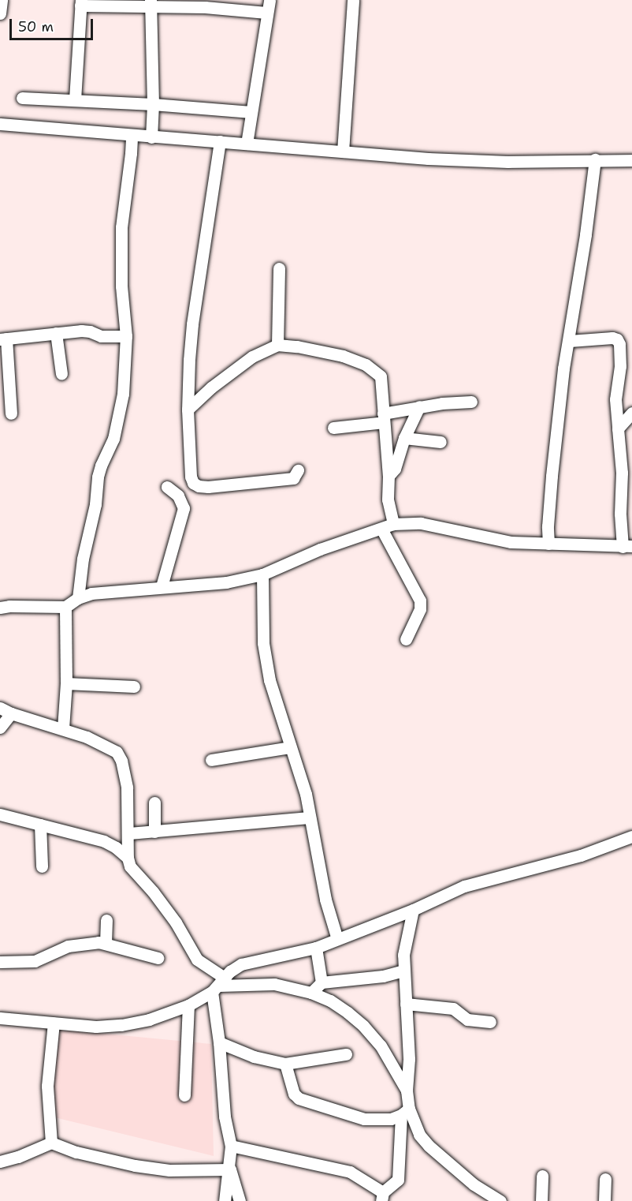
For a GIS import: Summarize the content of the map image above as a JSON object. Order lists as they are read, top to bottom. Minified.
{"scale_bar":"50 m"}
